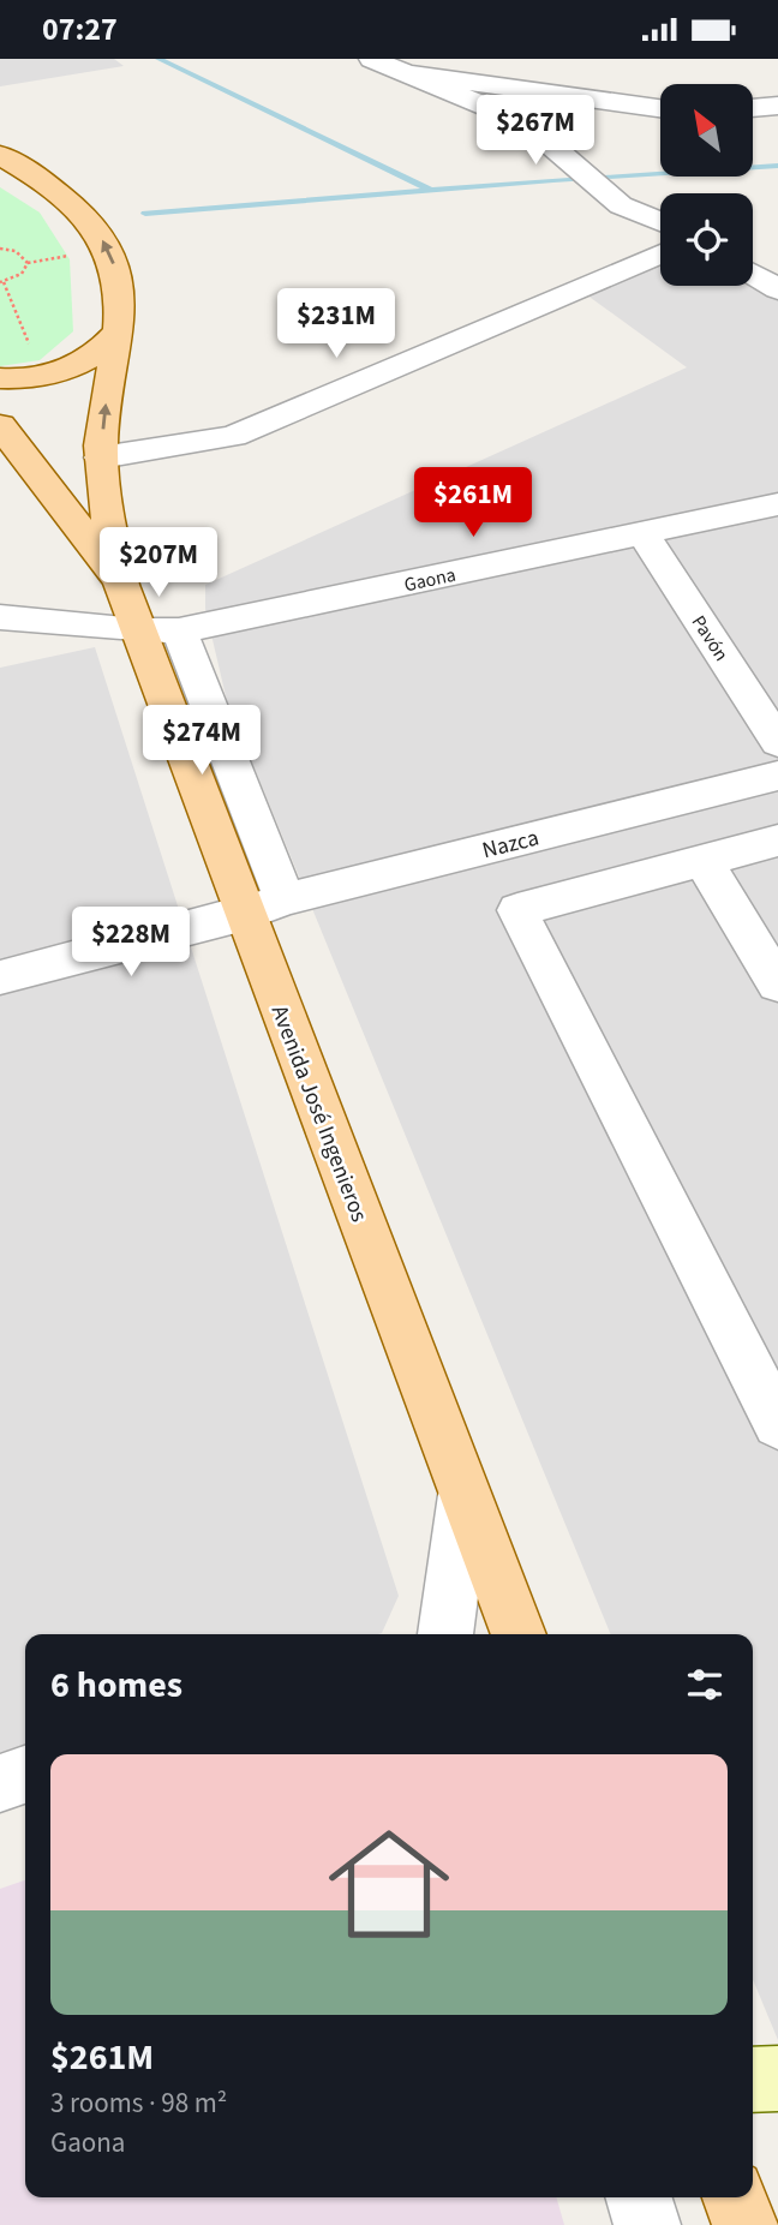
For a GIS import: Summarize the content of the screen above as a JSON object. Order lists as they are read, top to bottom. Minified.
{"streets":{"main road":["Avenida José Ingenieros"],"street":["Gaona","Pavón","Nazca"]},"crossings":[["Gaona","Pavón"],["Gaona","Avenida José Ingenieros"],["Nazca","Avenida José Ingenieros"]],"north":"top left","page":{"status":"07:27","price":["$267M","$231M","$261M","$207M","$274M","$228M"],"heading":"6 homes","list":[{"name":"$261M","note":"3 rooms · 98 m² · Gaona"}]}}
